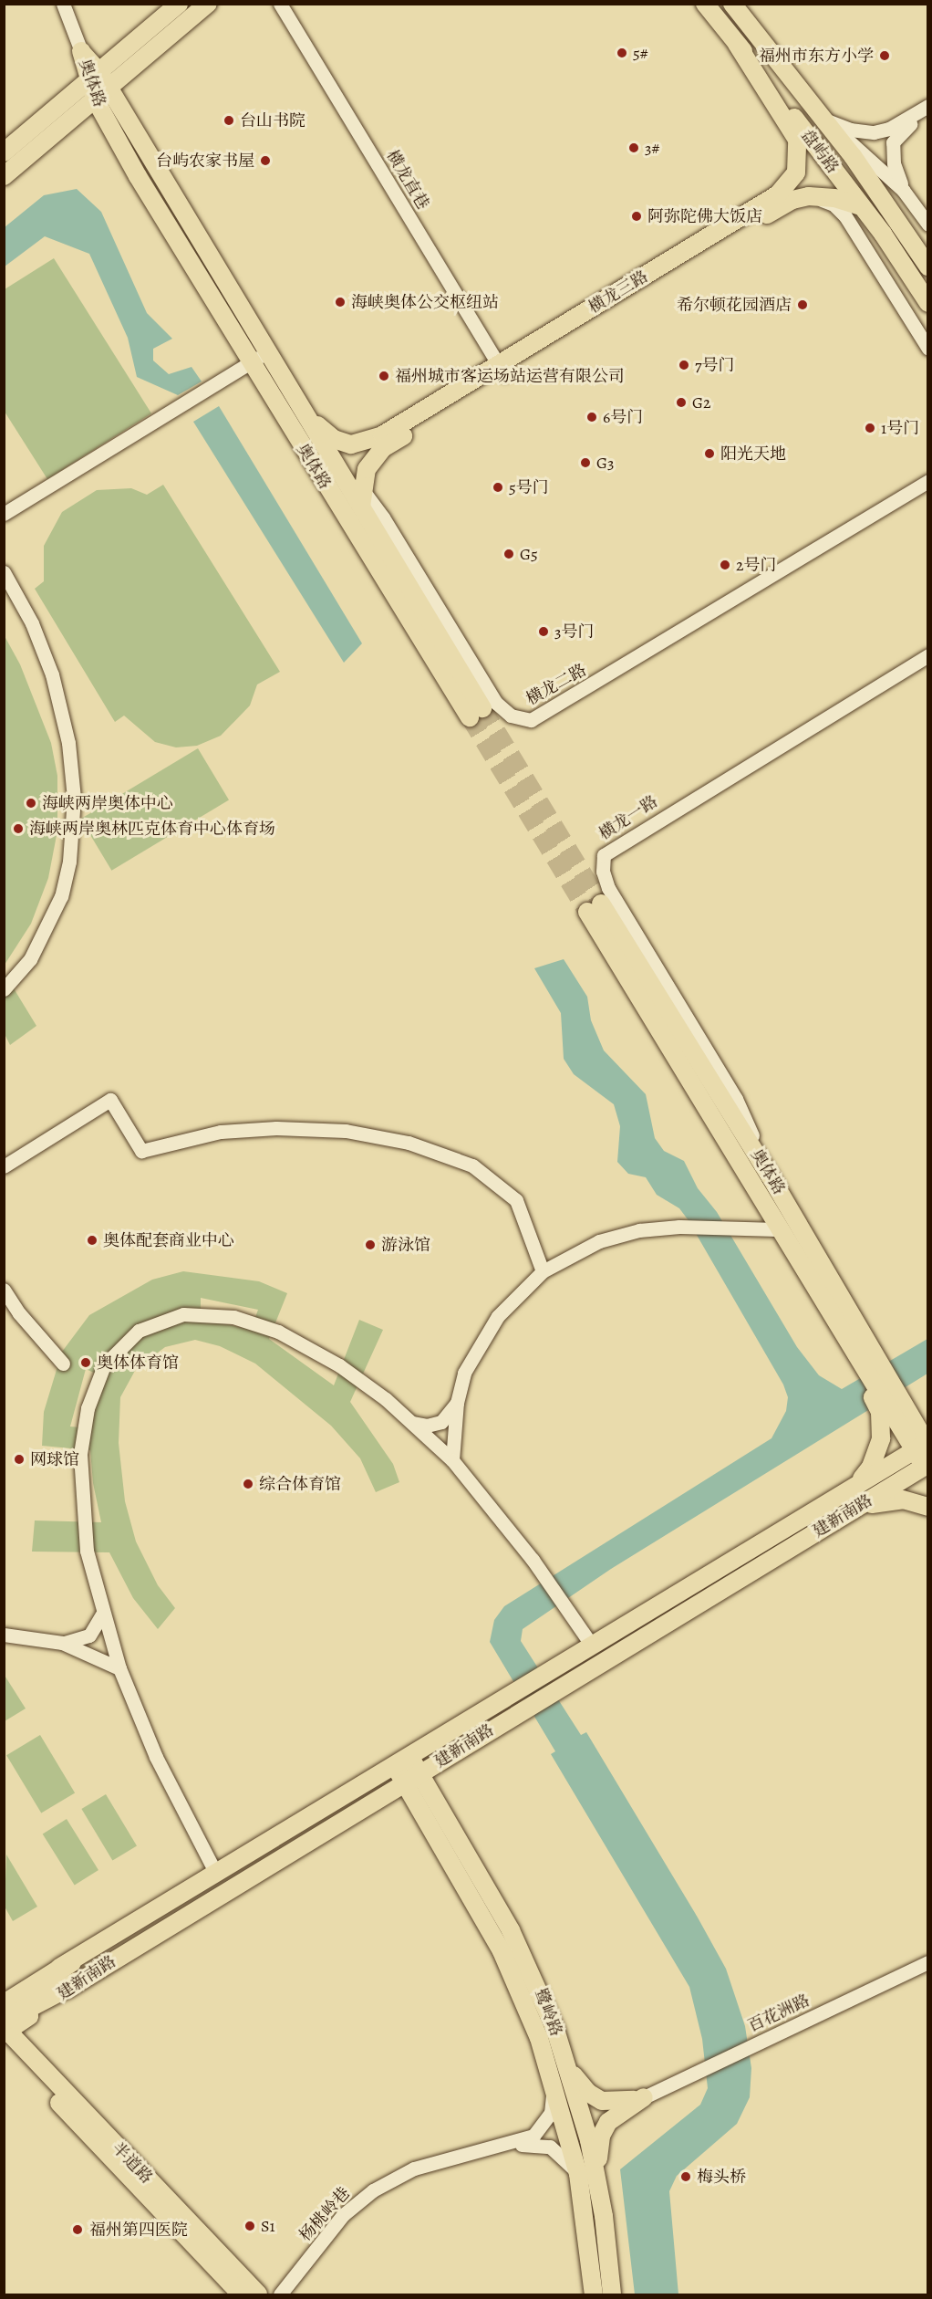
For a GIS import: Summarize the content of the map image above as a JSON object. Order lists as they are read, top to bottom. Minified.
{"streets":{"main road":["奥体路","盘屿路","横龙三路","建新南路","鹭岭路","半道路"],"street":["横龙直巷","横龙二路","横龙一路","百花洲路","杨桃岭巷"]},"crossings":[["奥体路","横龙三路"],["奥体路","横龙二路"],["奥体路","横龙一路"],["奥体路","建新南路"],["盘屿路","横龙三路"],["横龙直巷","横龙三路"],["横龙三路","横龙二路"],["建新南路","鹭岭路"]],"places":["5#","福州市东方小学","台山书院","3#","台屿农家书屋","阿弥陀佛大饭店","海峡奥体公交枢纽站","希尔顿花园酒店","7号门","福州城市客运场站运营有限公司","G2","6号门","1号门","阳光天地","G3","5号门","G5","2号门","3号门","海峡两岸奥体中心","海峡两岸奥林匹克体育中心体育场","奥体配套商业中心","游泳馆","奥体体育馆","网球馆","综合体育馆","梅头桥","S1","福州第四医院"]}
